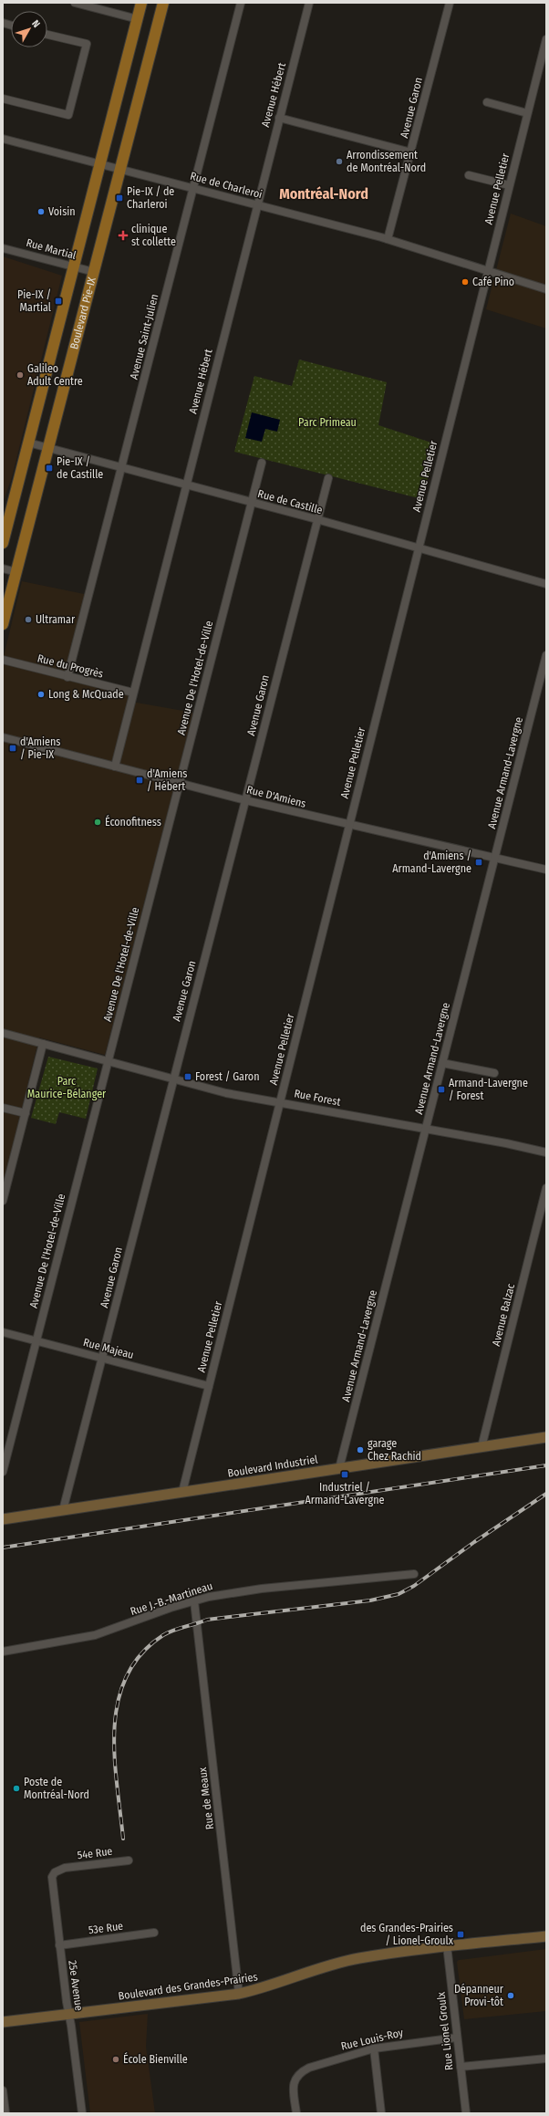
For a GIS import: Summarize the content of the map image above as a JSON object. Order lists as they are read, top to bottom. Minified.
{"streets":{"main road":["Boulevard Pie-IX","Boulevard Industriel","Boulevard des Grandes-Prairies"],"street":["Avenue Hébert","Avenue Garon","Rue de Charleroi","Avenue Pelletier","Rue Martial","Avenue Saint-Julien","Rue de Castille","Rue du Progrès","Avenue De l'Hotel-de-Ville","Avenue Armand-Lavergne","Rue D'Amiens","Rue Forest","Avenue Balzac","Rue Majeau","Rue J.-B.-Martineau","Rue de Meaux","54e Rue","53e Rue","25e Avenue","Rue Lionel Groulx","Rue Louis-Roy"]},"crossings":[["Avenue Hébert","Rue de Charleroi"],["Avenue Hébert","Rue de Castille"],["Avenue Hébert","Rue du Progrès"],["Avenue Hébert","Rue D'Amiens"],["Avenue Garon","Rue de Charleroi"],["Avenue Garon","Rue de Castille"],["Avenue Garon","Rue D'Amiens"],["Avenue Garon","Rue Forest"],["Avenue Garon","Rue Majeau"],["Avenue Garon","Boulevard Industriel"],["Rue de Charleroi","Avenue Pelletier"],["Rue de Charleroi","Boulevard Pie-IX"],["Rue de Charleroi","Avenue Saint-Julien"],["Avenue Pelletier","Rue de Castille"],["Avenue Pelletier","Rue D'Amiens"],["Avenue Pelletier","Rue Forest"],["Avenue Pelletier","Rue Majeau"],["Avenue Pelletier","Boulevard Industriel"],["Rue Martial","Boulevard Pie-IX"],["Boulevard Pie-IX","Rue de Castille"],["Avenue Saint-Julien","Rue de Castille"],["Avenue Saint-Julien","Rue du Progrès"],["Rue de Castille","Avenue De l'Hotel-de-Ville"],["Avenue De l'Hotel-de-Ville","Rue D'Amiens"],["Avenue De l'Hotel-de-Ville","Rue Forest"],["Avenue De l'Hotel-de-Ville","Rue Majeau"],["Avenue Armand-Lavergne","Rue D'Amiens"],["Avenue Armand-Lavergne","Rue Forest"],["Avenue Armand-Lavergne","Boulevard Industriel"],["Avenue Balzac","Boulevard Industriel"],["Rue J.-B.-Martineau","Rue de Meaux"],["Rue de Meaux","Boulevard des Grandes-Prairies"],["54e Rue","25e Avenue"],["53e Rue","25e Avenue"],["25e Avenue","Boulevard des Grandes-Prairies"],["Boulevard des Grandes-Prairies","Rue Lionel Groulx"],["Rue Lionel Groulx","Rue Louis-Roy"]],"districts":["Montréal-Nord"],"parks":["Parc Primeau","Parc Maurice-Bélanger"],"places":{"other":["Arrondissement de Montréal-Nord","Voisin","Café Pino","Galileo Adult Centre","Ultramar","Long & McQuade","Éconofitness","garage Chez Rachid","Poste de Montréal-Nord","Dépanneur Provi-tôt","École Bienville"],"transit":["Pie-IX / de Charleroi","Pie-IX / Martial","Pie-IX / de Castille","d'Amiens / Pie-IX","d'Amiens / Hébert","d'Amiens / Armand-Lavergne","Forest / Garon","Armand-Lavergne / Forest","Industriel / Armand-Lavergne","des Grandes-Prairies / Lionel-Groulx"],"health":["clinique st collette"]},"north":"top right"}
